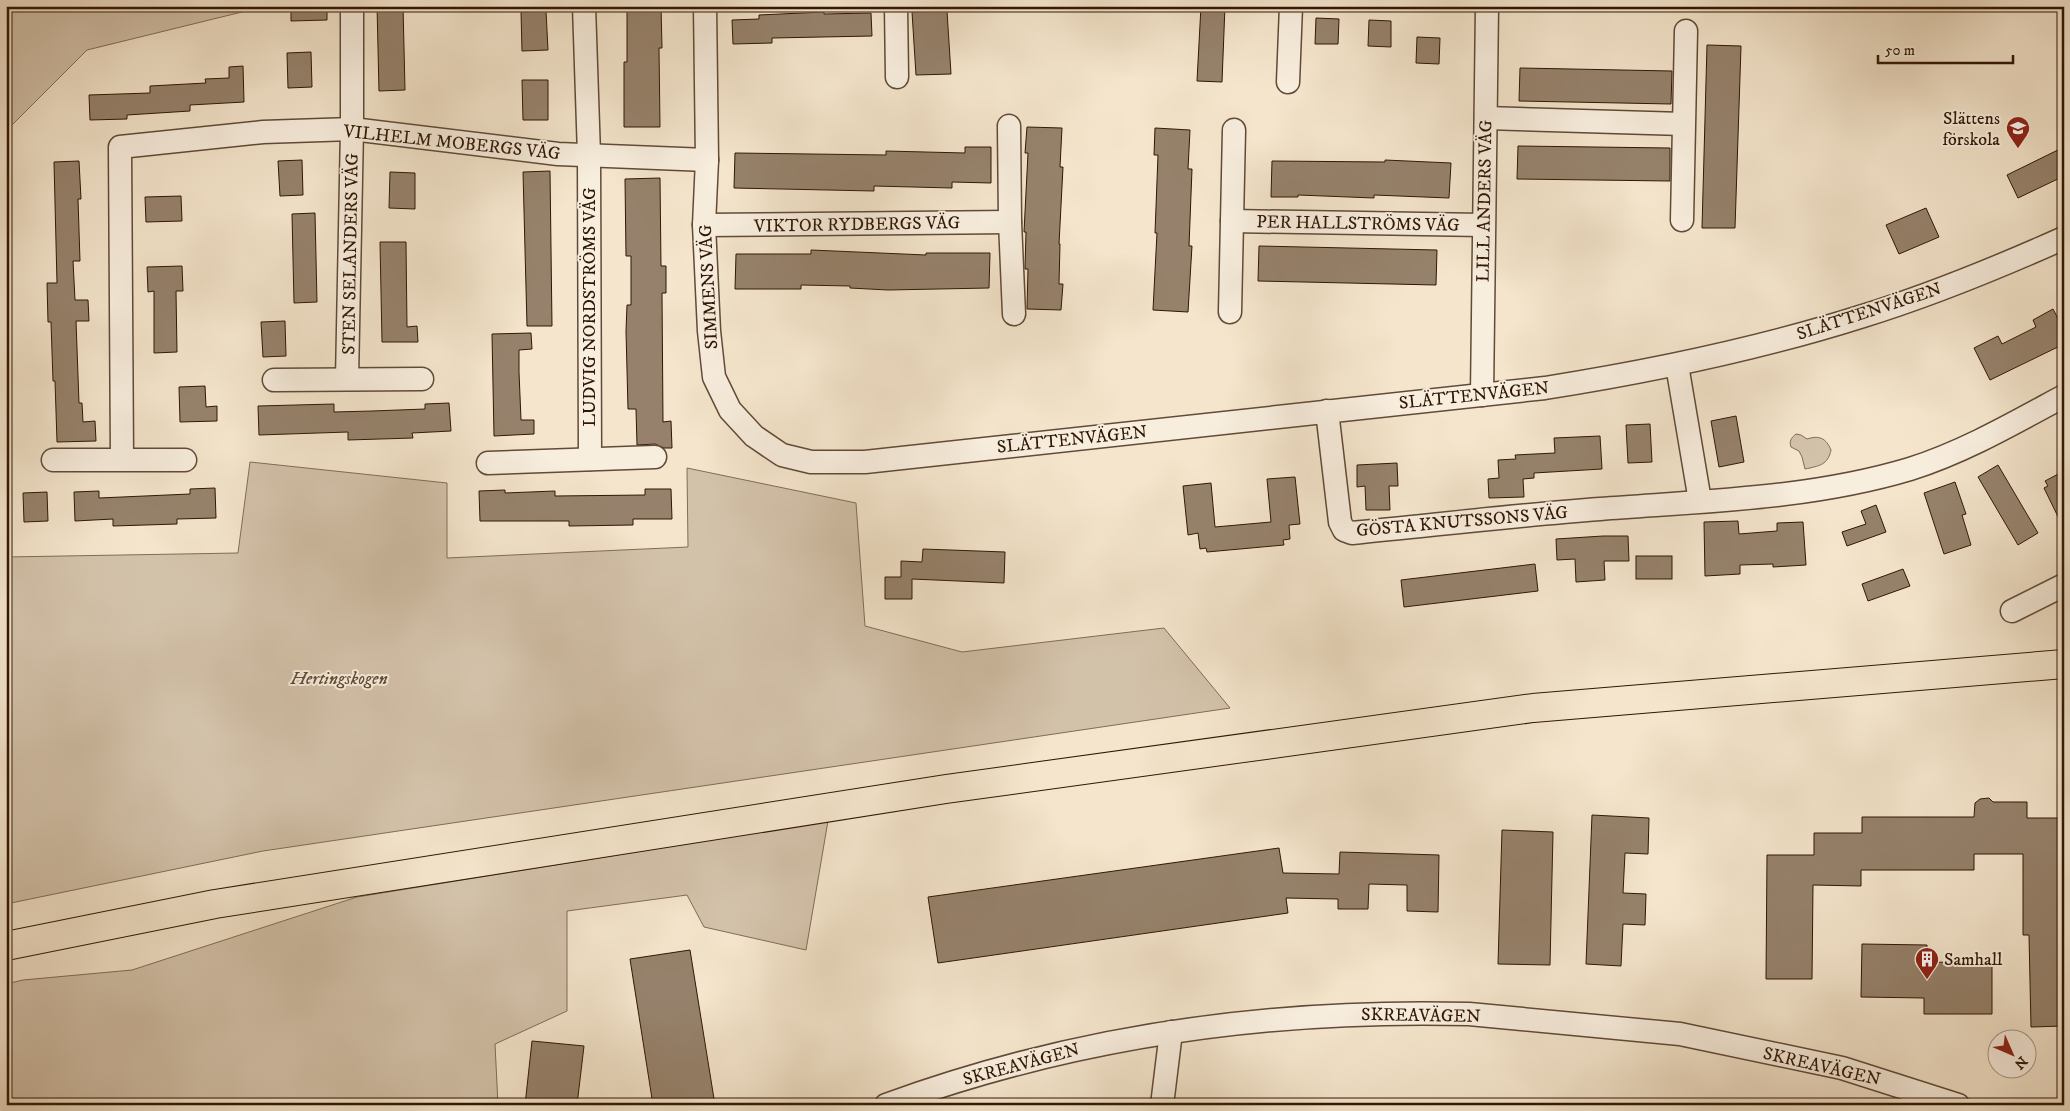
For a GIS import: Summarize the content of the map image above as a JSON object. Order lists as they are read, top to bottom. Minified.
{"streets":{"street":["VILHELM MOBERGS VÄG","LILL ANDERS VÄG","PER HALLSTRÖMS VÄG","VIKTOR RYDBERGS VÄG","STEN SELANDERS VÄG","SIMMENS VÄG","LUDVIG NORDSTRÖMS VÄG","SLÄTTENVÄGEN","GÖSTA KNUTSSONS VÄG","SKREAVÄGEN"]},"crossings":[["VILHELM MOBERGS VÄG","STEN SELANDERS VÄG"],["VILHELM MOBERGS VÄG","SIMMENS VÄG"],["VILHELM MOBERGS VÄG","LUDVIG NORDSTRÖMS VÄG"],["LILL ANDERS VÄG","PER HALLSTRÖMS VÄG"],["LILL ANDERS VÄG","SLÄTTENVÄGEN"],["VIKTOR RYDBERGS VÄG","SIMMENS VÄG"],["SIMMENS VÄG","SLÄTTENVÄGEN"],["SLÄTTENVÄGEN","GÖSTA KNUTSSONS VÄG"]],"parks":["Hertingskogen"],"places":{"school or university":["Slättens förskola"],"building":["Samhall"]},"scale_bar":"50 m","north":"bottom right"}
